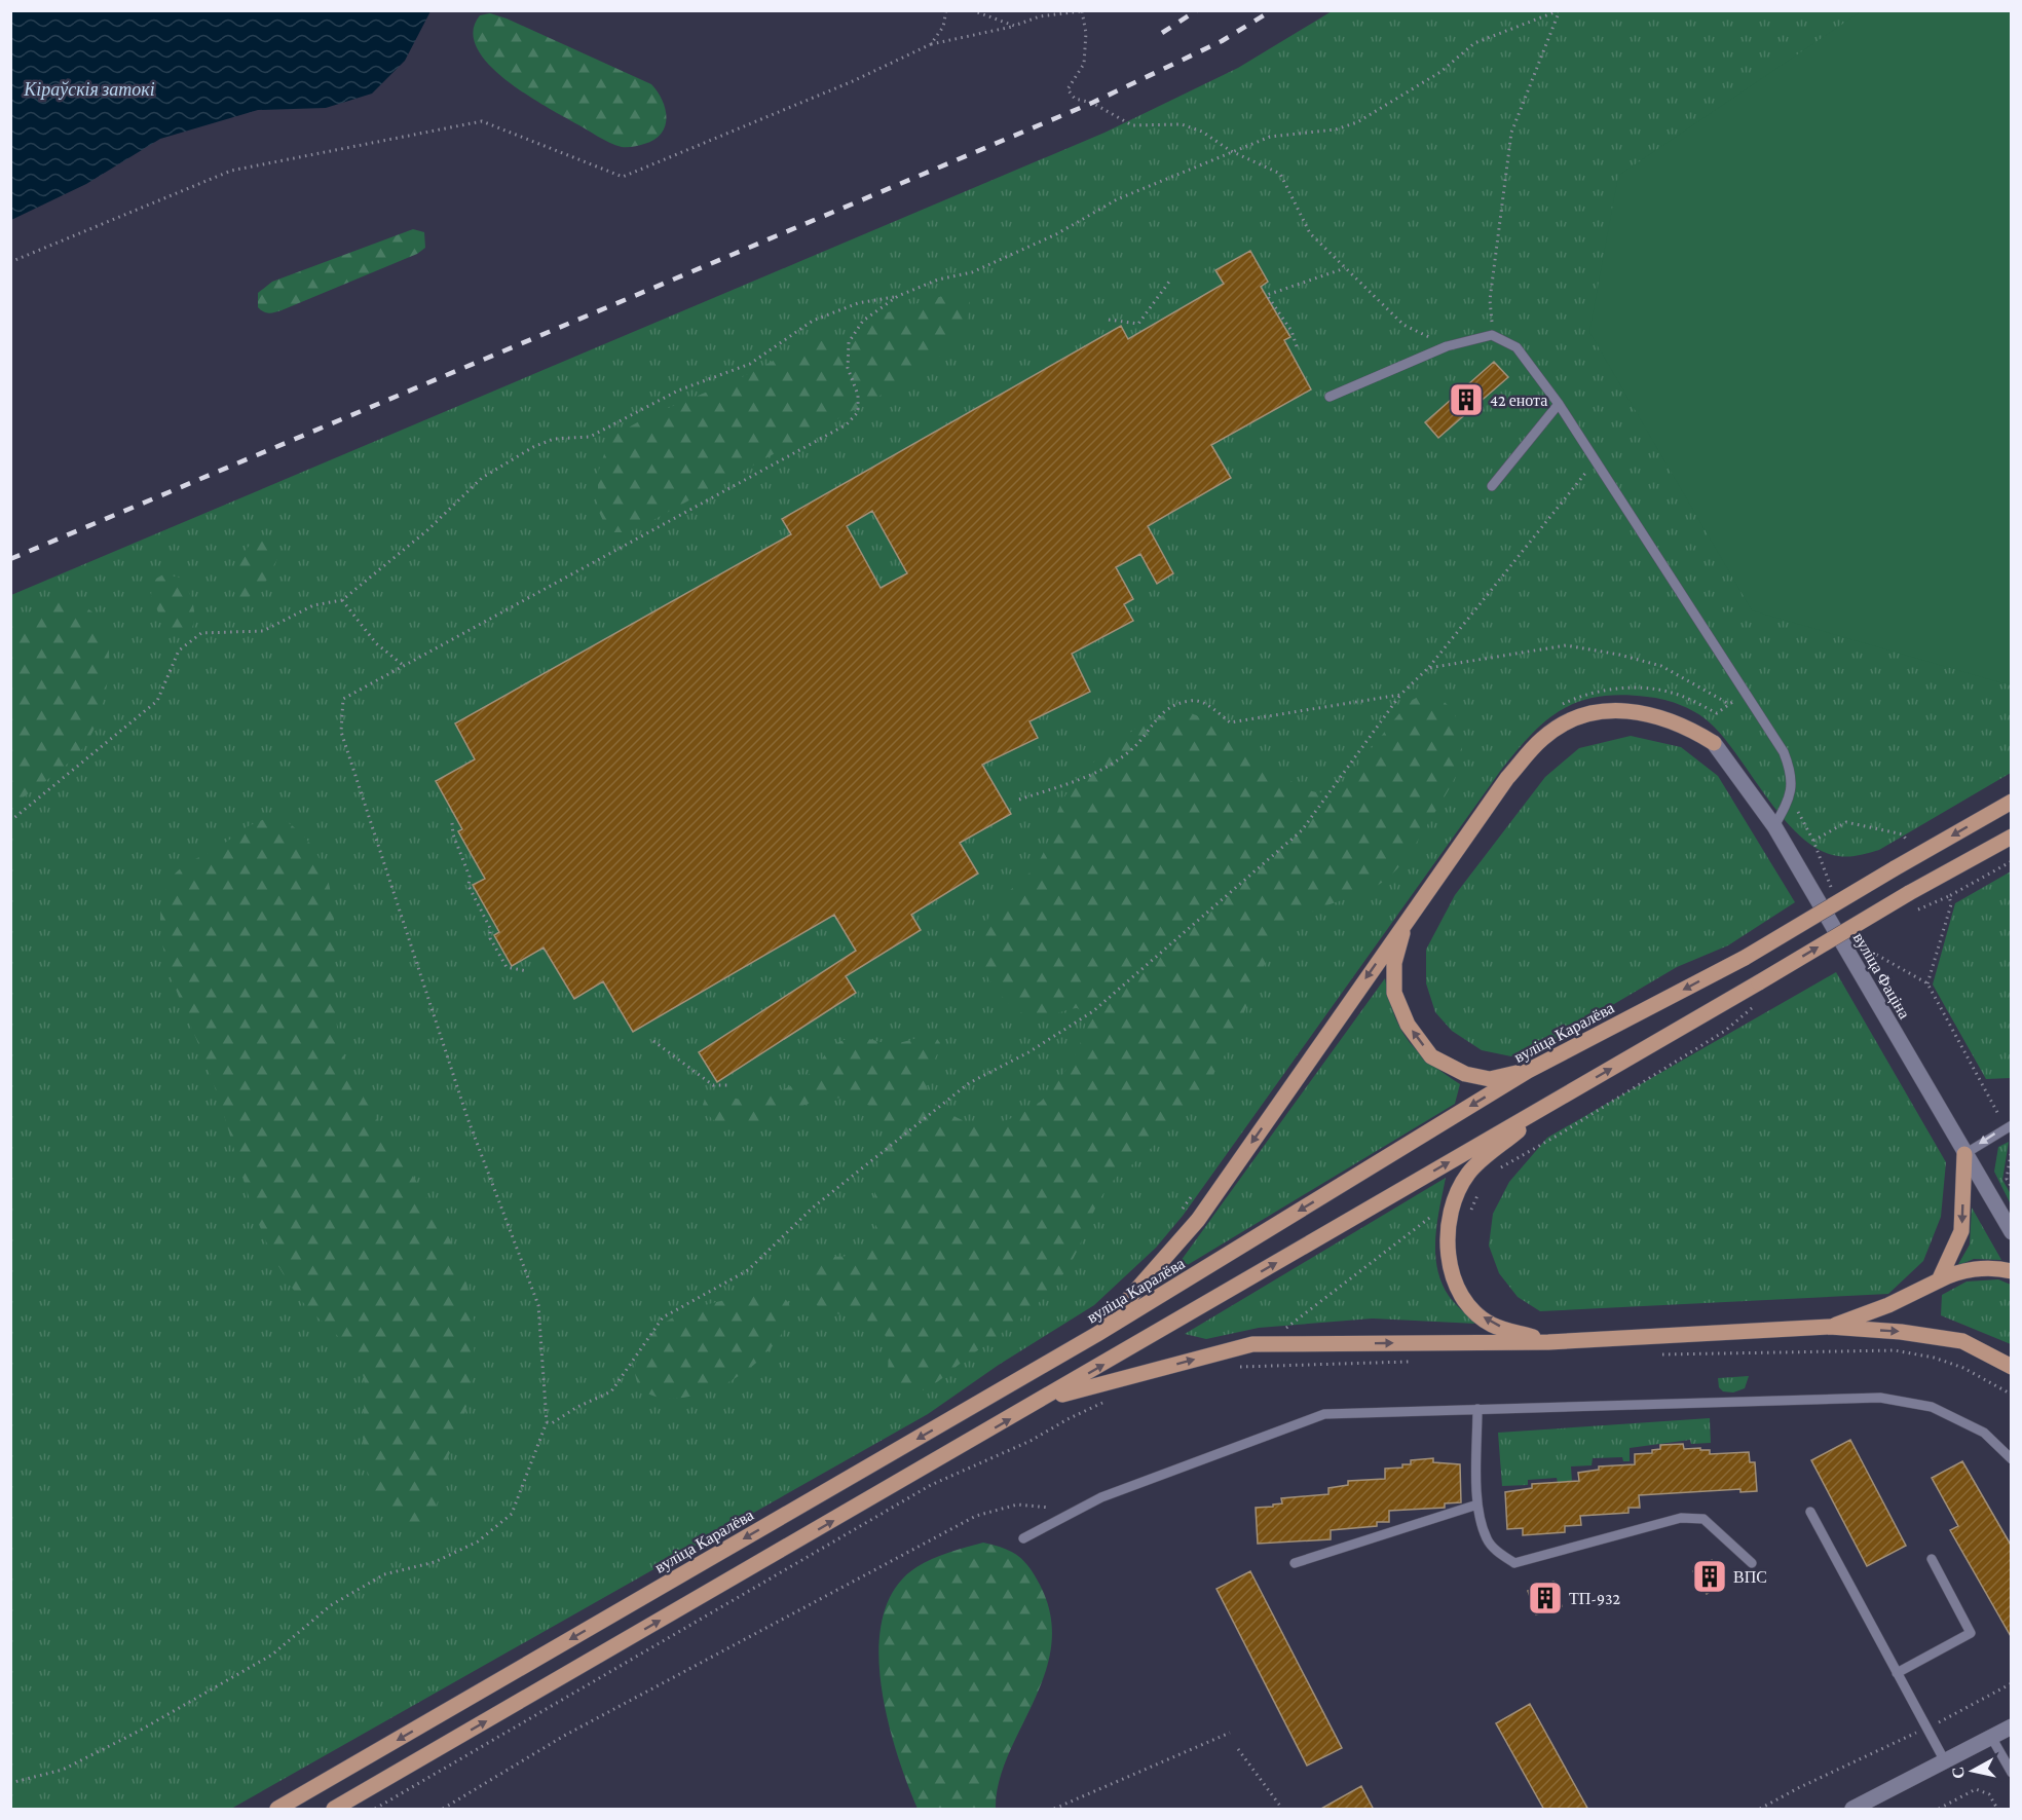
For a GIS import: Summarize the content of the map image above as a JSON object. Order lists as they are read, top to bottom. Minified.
{"streets":{"main road":["вуліца Фаціна","вуліца Каралёва"]},"water":["Кіраўскія затокі"],"places":{"building":["42 енота","ВПС","ТП-932"]},"north":"left"}
